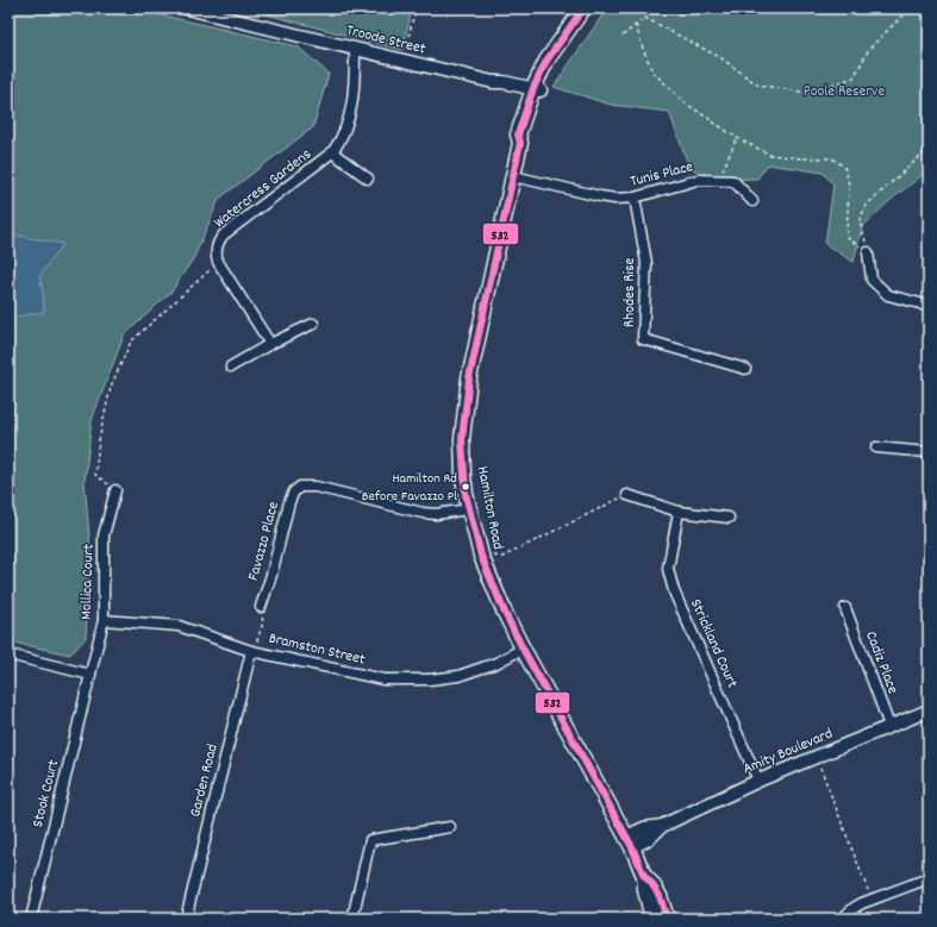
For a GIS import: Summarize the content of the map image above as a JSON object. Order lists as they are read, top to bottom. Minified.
{"streets":{"main road":["Hamilton Road"],"street":["Troode Street","Tunis Place","Watercress Gardens","Rhodes Rise","Favazzo Place","Mollica Court","Strickland Court","Bramston Street","Cadiz Place","Amity Boulevard","Garden Road","Stook Court"]},"crossings":[["Troode Street","Watercress Gardens"],["Troode Street","Hamilton Road"],["Tunis Place","Rhodes Rise"],["Tunis Place","Hamilton Road"],["Hamilton Road","Favazzo Place"],["Hamilton Road","Bramston Street"],["Hamilton Road","Amity Boulevard"],["Mollica Court","Bramston Street"],["Mollica Court","Stook Court"],["Strickland Court","Amity Boulevard"],["Bramston Street","Garden Road"],["Cadiz Place","Amity Boulevard"]],"parks":["Poole Reserve"],"places":["Hamilton Rd Before Favazzo Pl"],"lines":["transit line 532"]}
